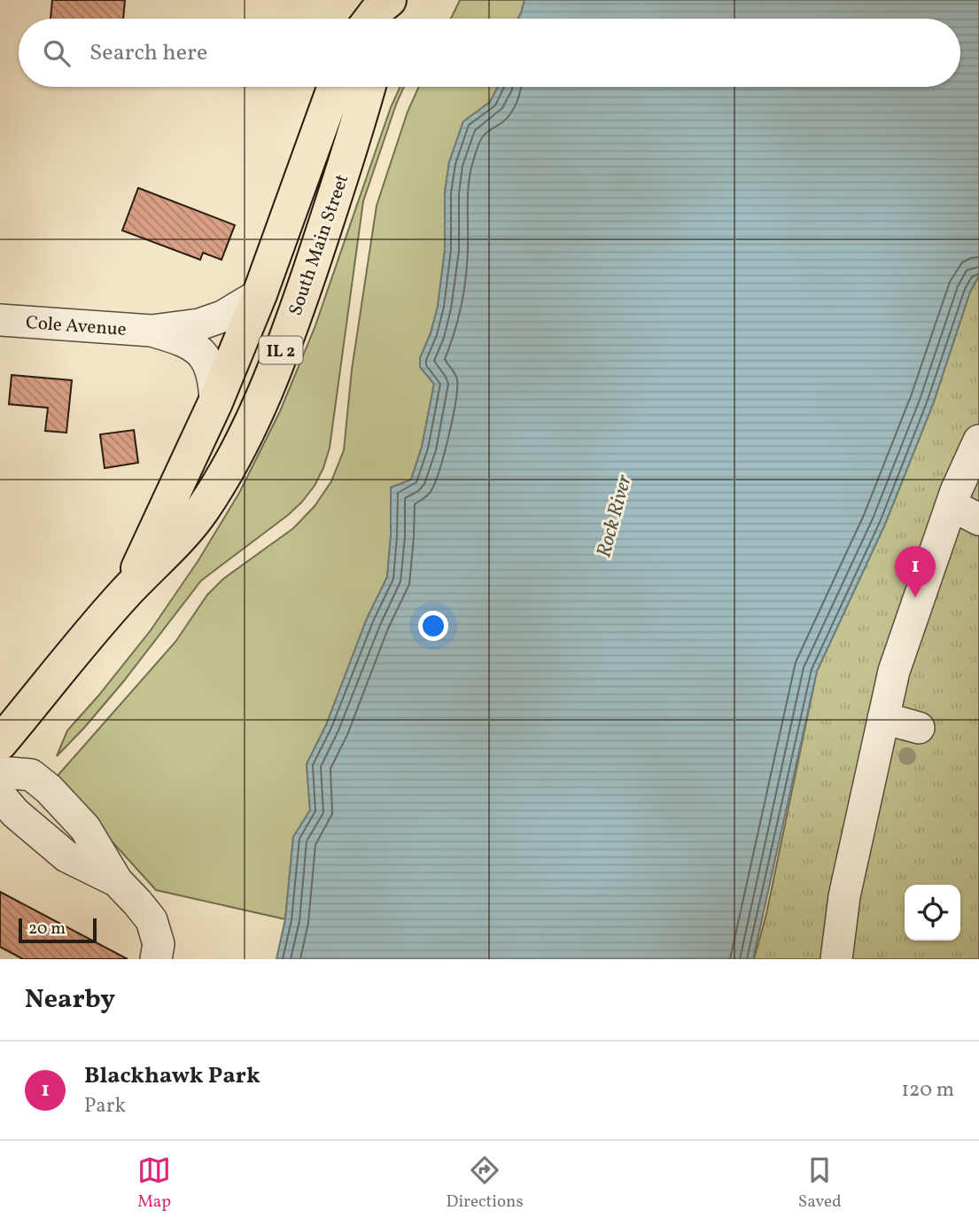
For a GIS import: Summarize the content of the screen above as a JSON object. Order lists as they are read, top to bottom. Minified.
{"streets":{"main road":["South Main Street","IL 2"],"street":["Cole Avenue"]},"crossings":[["South Main Street","Cole Avenue"]],"water":["Rock River"],"scale_bar":"20 m","page":{"search":"Search here","pins":"1","scale":"20 m","heading":"Nearby","list":[{"mark":"1","name":"Blackhawk Park","note":"Park","value":"120 m"}],"nav":["Map","Directions","Saved"]}}
